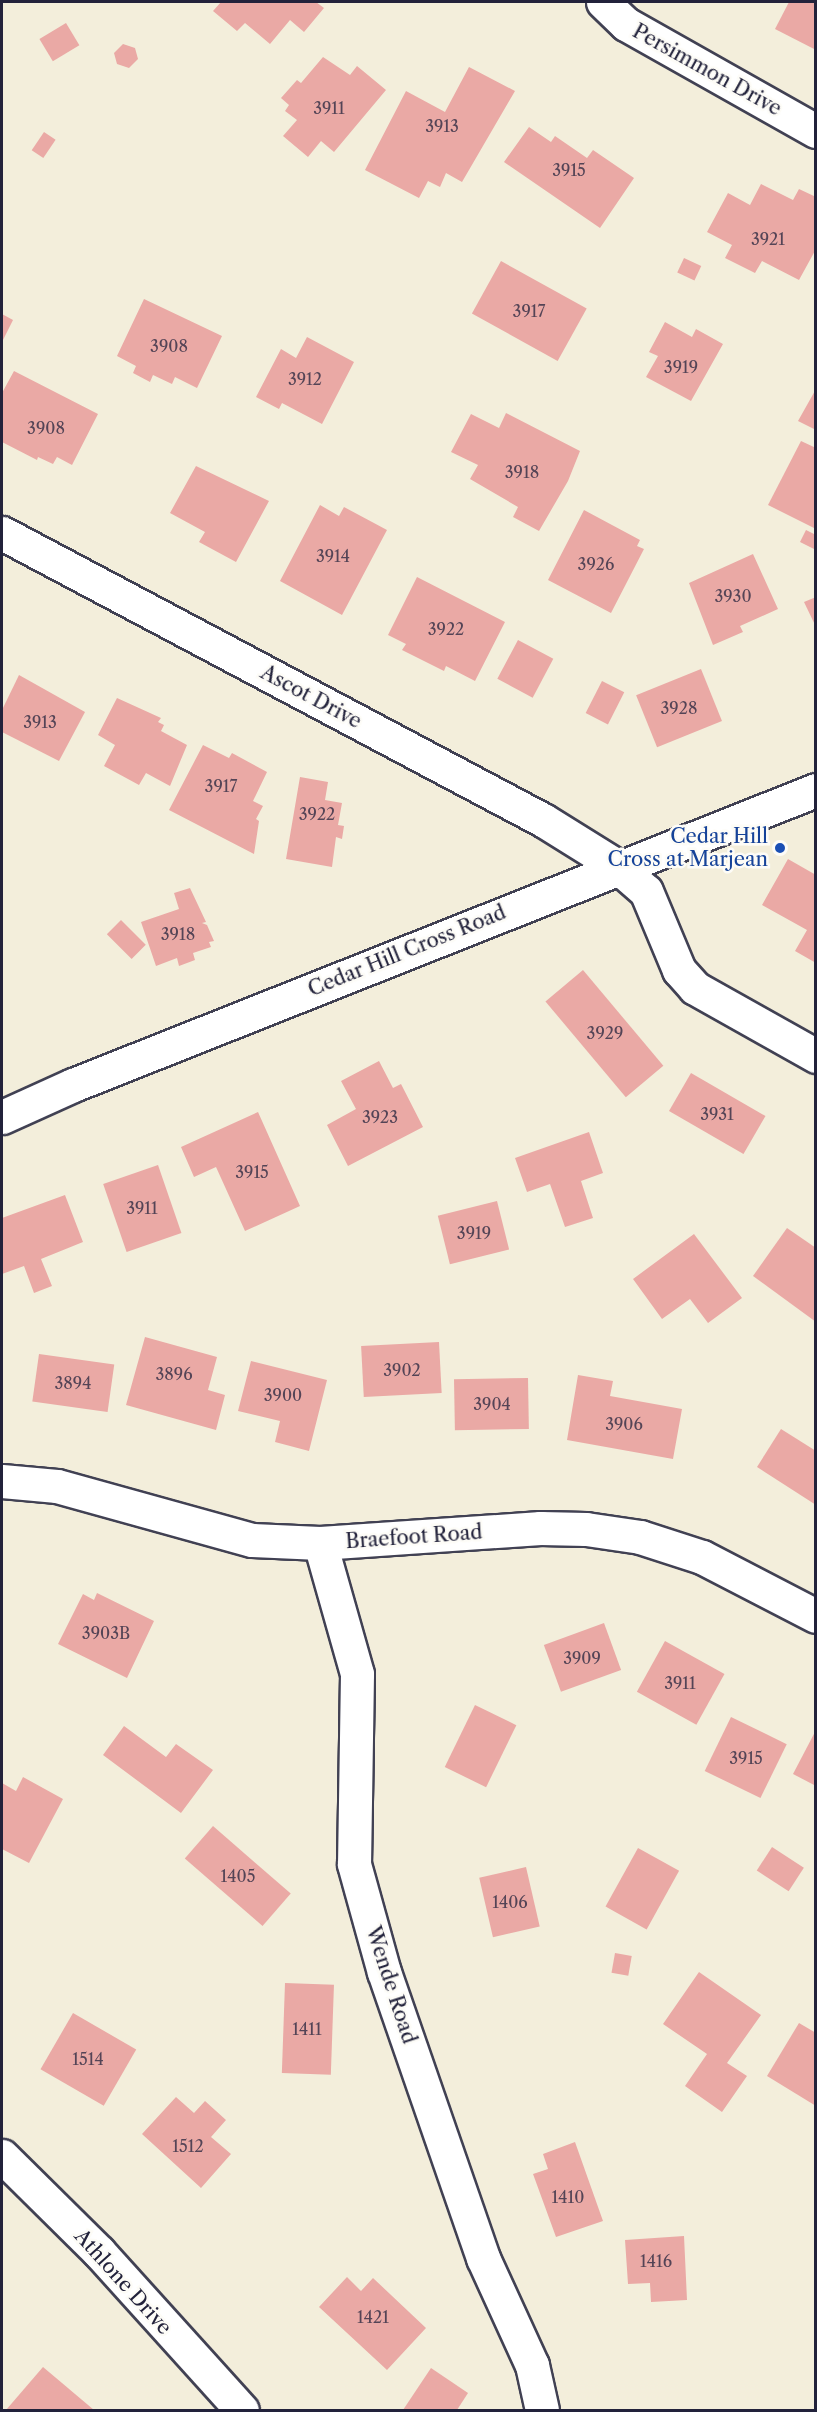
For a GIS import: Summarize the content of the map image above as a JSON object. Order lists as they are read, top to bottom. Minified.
{"streets":{"street":["Persimmon Drive","Ascot Drive","Cedar Hill Cross Road","Braefoot Road","Wende Road","Athlone Drive"]},"crossings":[["Ascot Drive","Cedar Hill Cross Road"],["Braefoot Road","Wende Road"]],"places":["Cedar Hill Cross at Marjean"],"house_numbers":["3911","3913","3915","3921","3917","3908","3919","3912","3908","3918","3914","3926","3930","3922","3928","3913","3917","3922","3918","3929","3931","3923","3915","3911","3919","3902","3896","3894","3900","3904","3906","3903B","3909","3911","3915","1405","1406","1411","1514","1512","1410","1416","1421"]}
